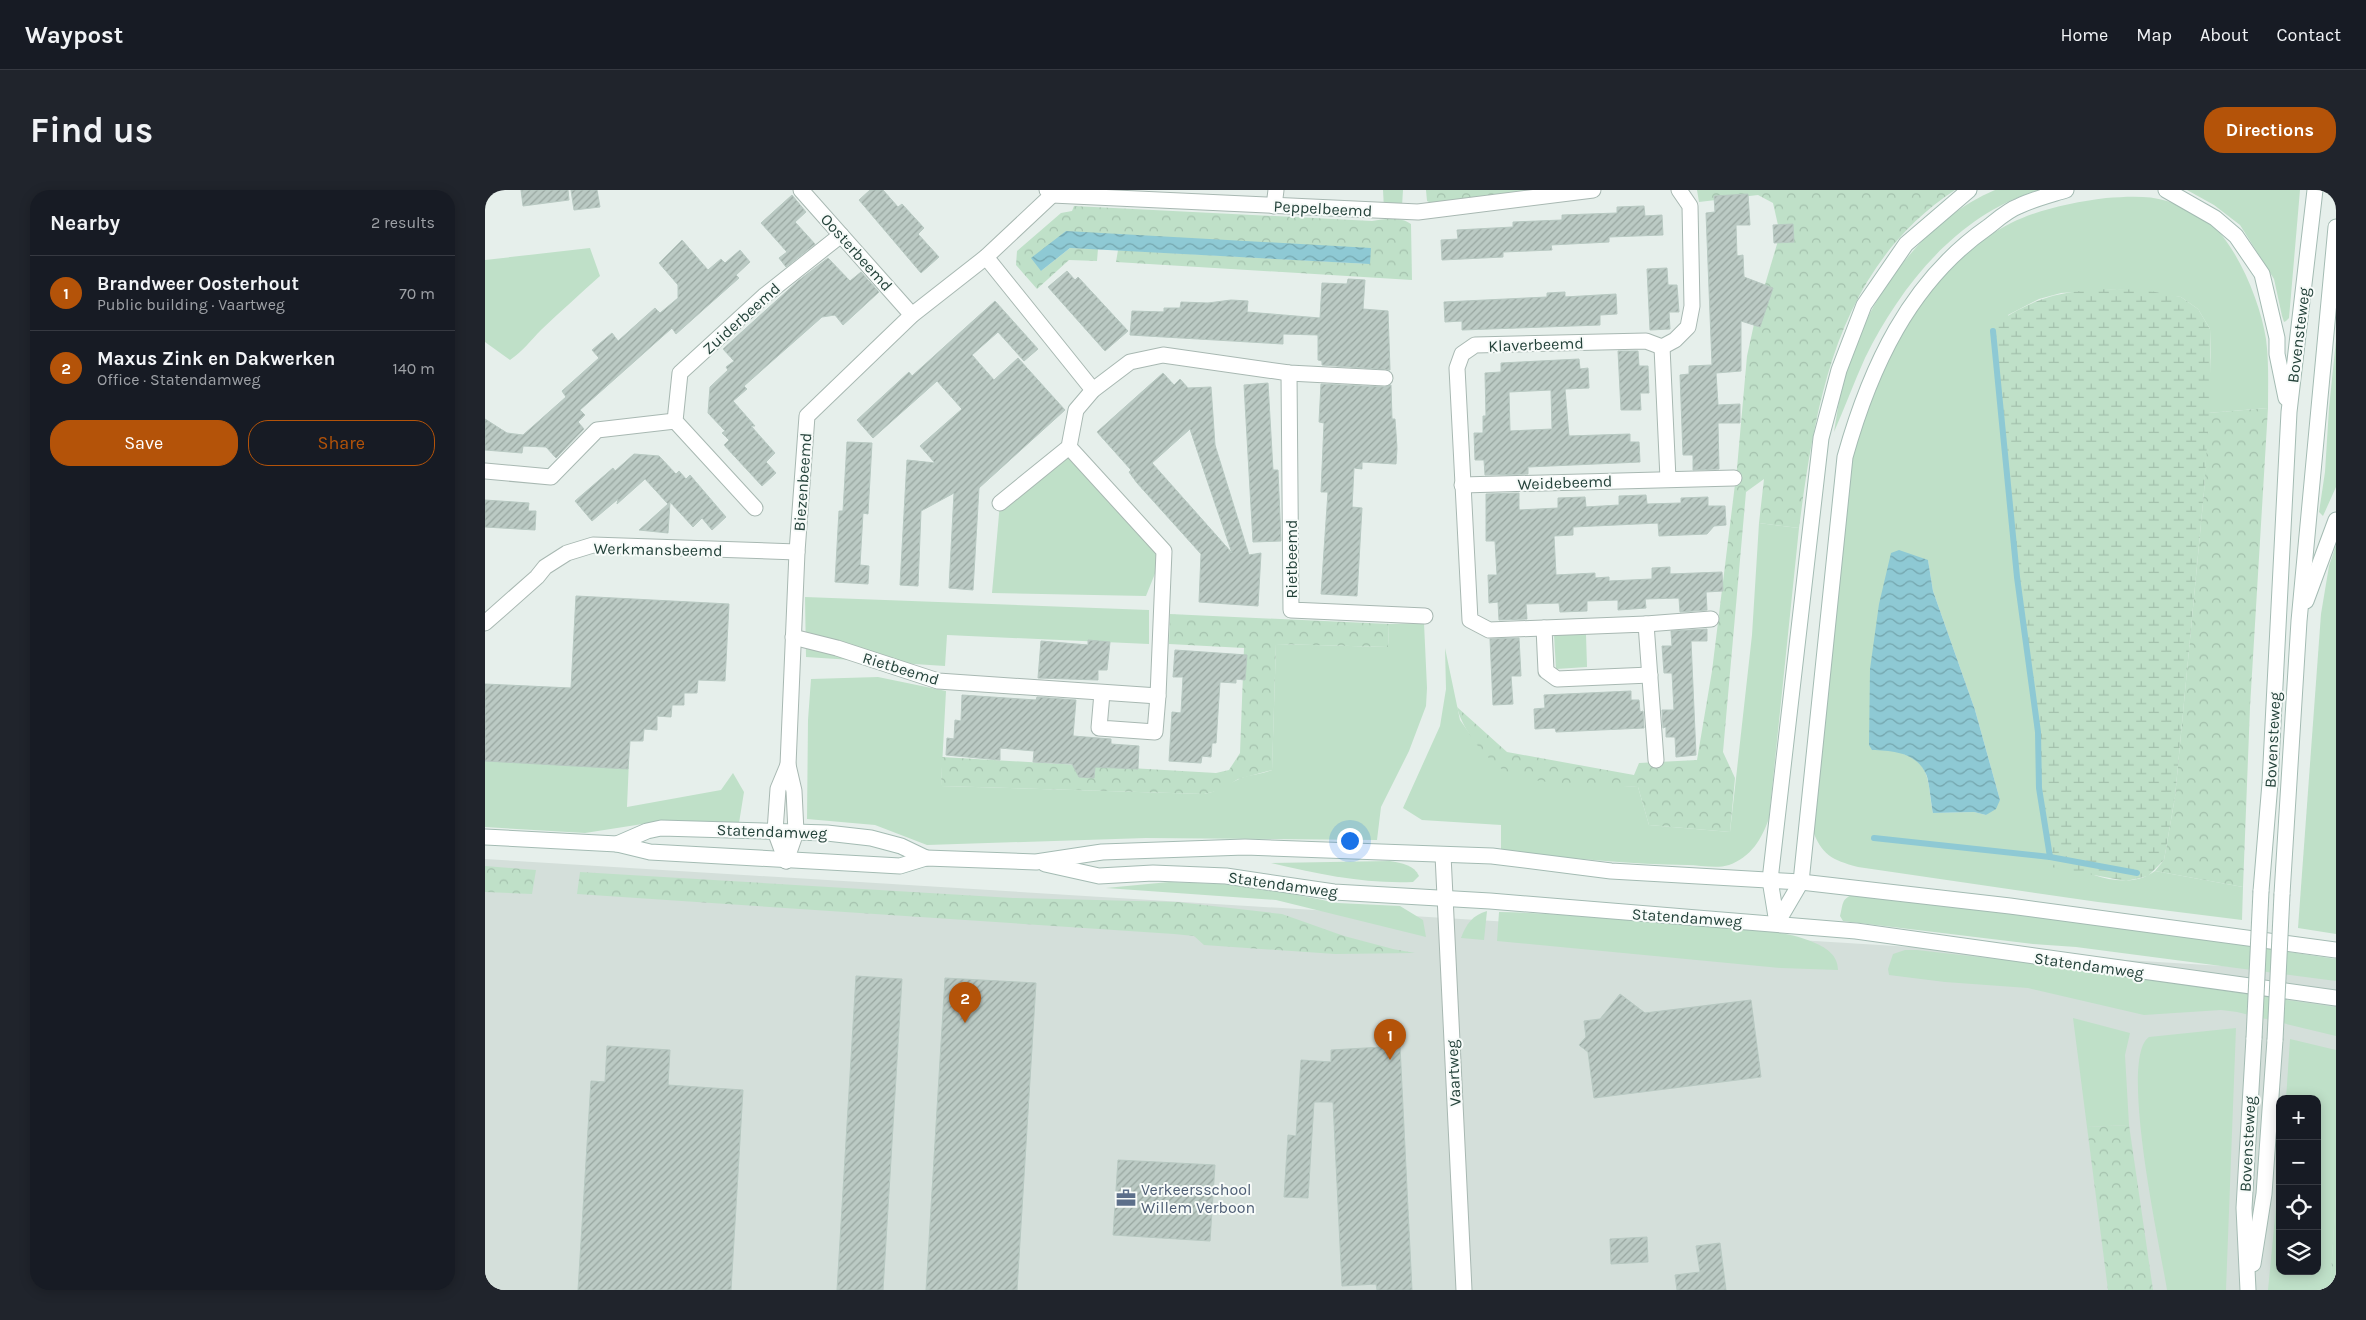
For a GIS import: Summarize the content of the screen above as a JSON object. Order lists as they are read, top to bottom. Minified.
{"streets":{"main road":["Peppelbeemd","Oosterbeemd","Zuiderbeemd","Bovensteweg","Klaverbeemd","Biezenbeemd","Weidebeemd","Werkmansbeemd","Rietbeemd","Statendamweg","Vaartweg"]},"crossings":[["Peppelbeemd","Biezenbeemd"],["Oosterbeemd","Zuiderbeemd"],["Oosterbeemd","Biezenbeemd"],["Klaverbeemd","Weidebeemd"],["Biezenbeemd","Werkmansbeemd"],["Biezenbeemd","Rietbeemd"],["Biezenbeemd","Statendamweg"],["Statendamweg","Vaartweg"]],"places":{"office":["Verkeersschool Willem Verboon"]},"page":{"header":"Waypost","nav":["Home","Map","About","Contact"],"buttons":["Directions",["Save","Share"]],"title":"Find us","heading":["Nearby","2 results"],"list":[{"mark":"1","name":"Brandweer Oosterhout","note":"Public building · Vaartweg","value":"70 m"},{"mark":"2","name":"Maxus Zink en Dakwerken","note":"Office · Statendamweg","value":"140 m"}],"pins":["2","1"],"map_buttons":["+","−"]}}
